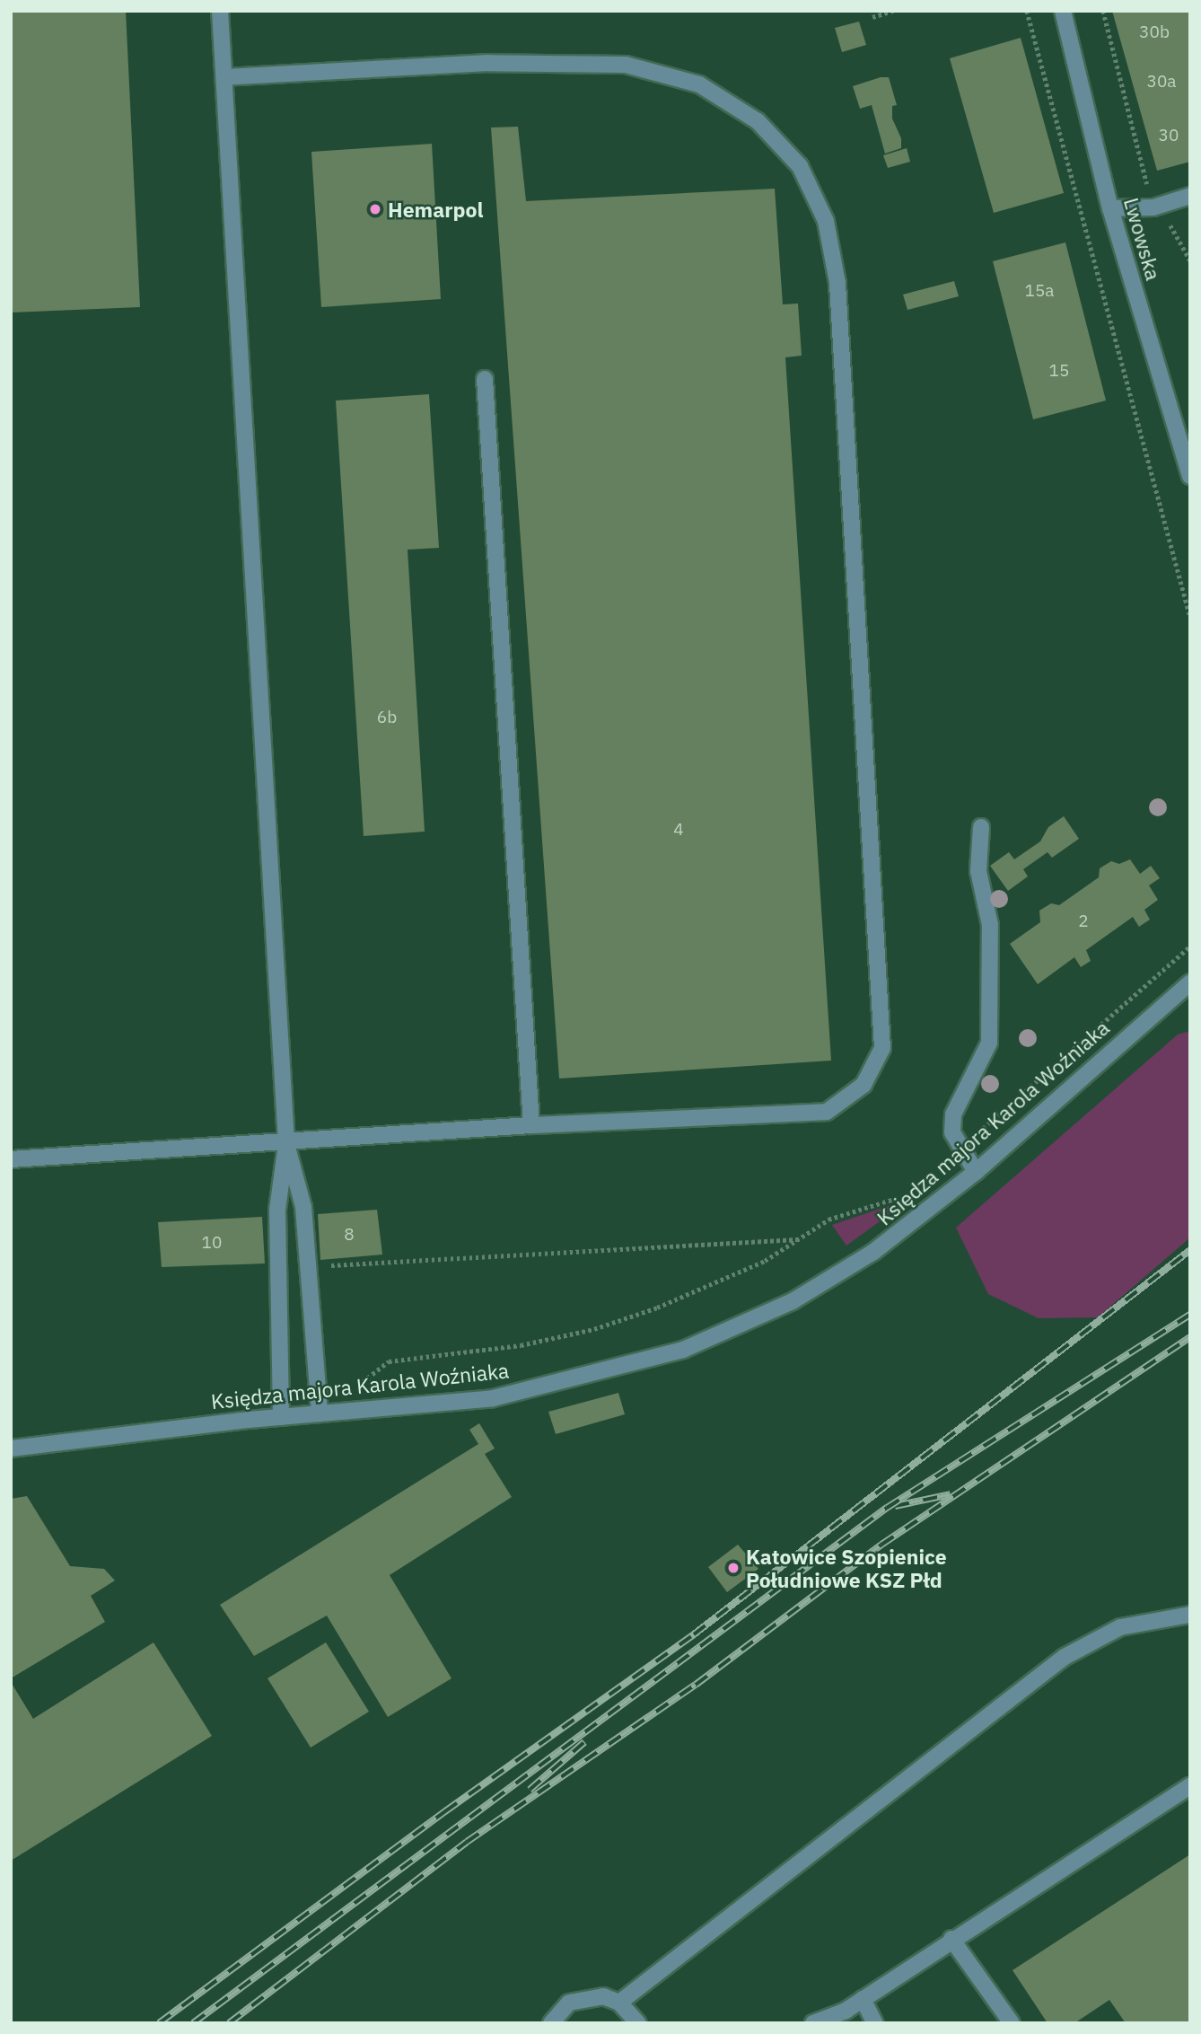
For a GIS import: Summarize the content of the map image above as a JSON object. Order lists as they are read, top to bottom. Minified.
{"streets":{"street":["Lwowska","Księdza majora Karola Woźniaka"]},"places":["Hemarpol","Katowice Szopienice Południowe KSZ Płd"],"house_numbers":["30b","30a","30","15a","15","6b","4","2","8","10"]}
